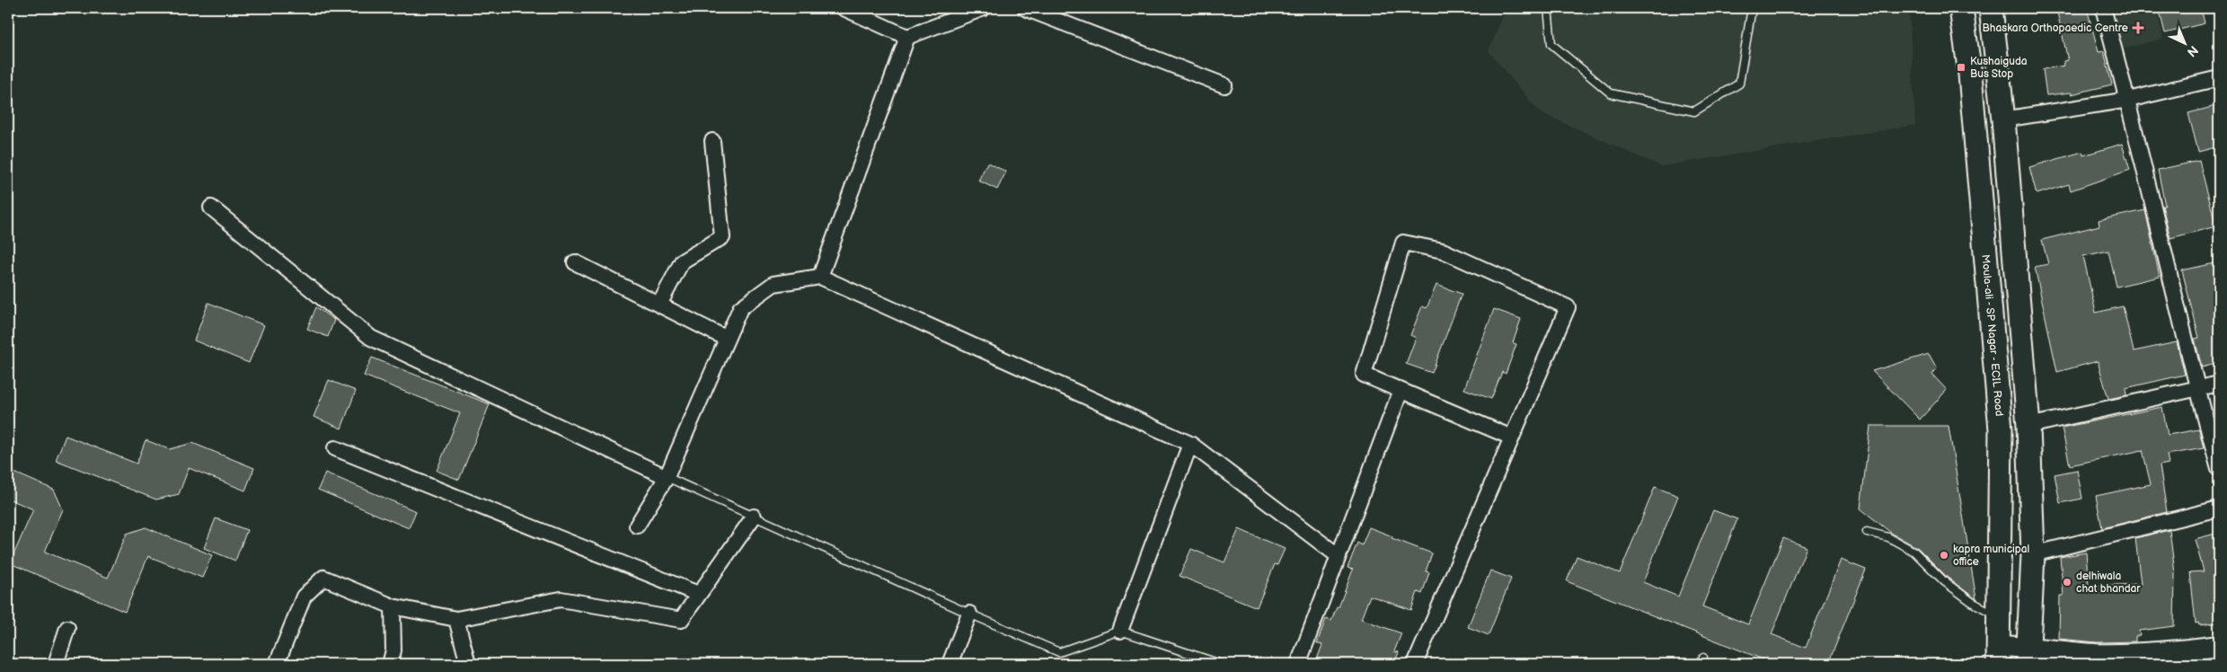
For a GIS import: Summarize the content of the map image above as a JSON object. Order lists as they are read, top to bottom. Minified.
{"streets":{"main road":["Moula-ali - SP Nagar - ECIL Road"]},"places":{"health":["Bhaskara Orthopaedic Centre"],"transit":["Kushaiguda Bus Stop"],"other":["kapra municipal office","delhiwala chat bhandar"]},"north":"bottom right"}
